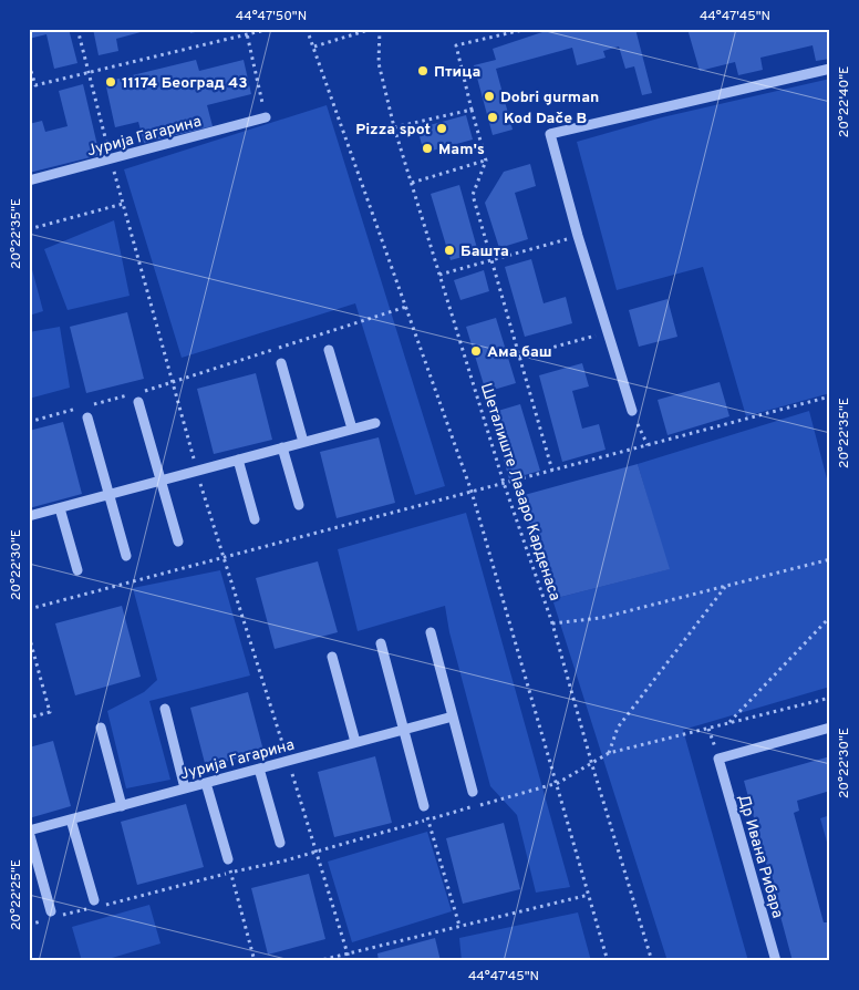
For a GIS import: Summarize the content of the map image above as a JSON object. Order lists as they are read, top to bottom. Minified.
{"streets":{"street":["Јурија Гагарина","Др Ивана Рибара"],"path":["Шеталиште Лазаро Карденаса"]},"places":["Птица","11174 Београд 43","Dobri gurman","Kod Dače B","Pizza spot","Mam's","Башта","Ама баш"],"coordinates":["44°47'50\"N","44°47'45\"N","20°22'40\"E","20°22'35\"E","20°22'30\"E","20°22'25\"E"]}
